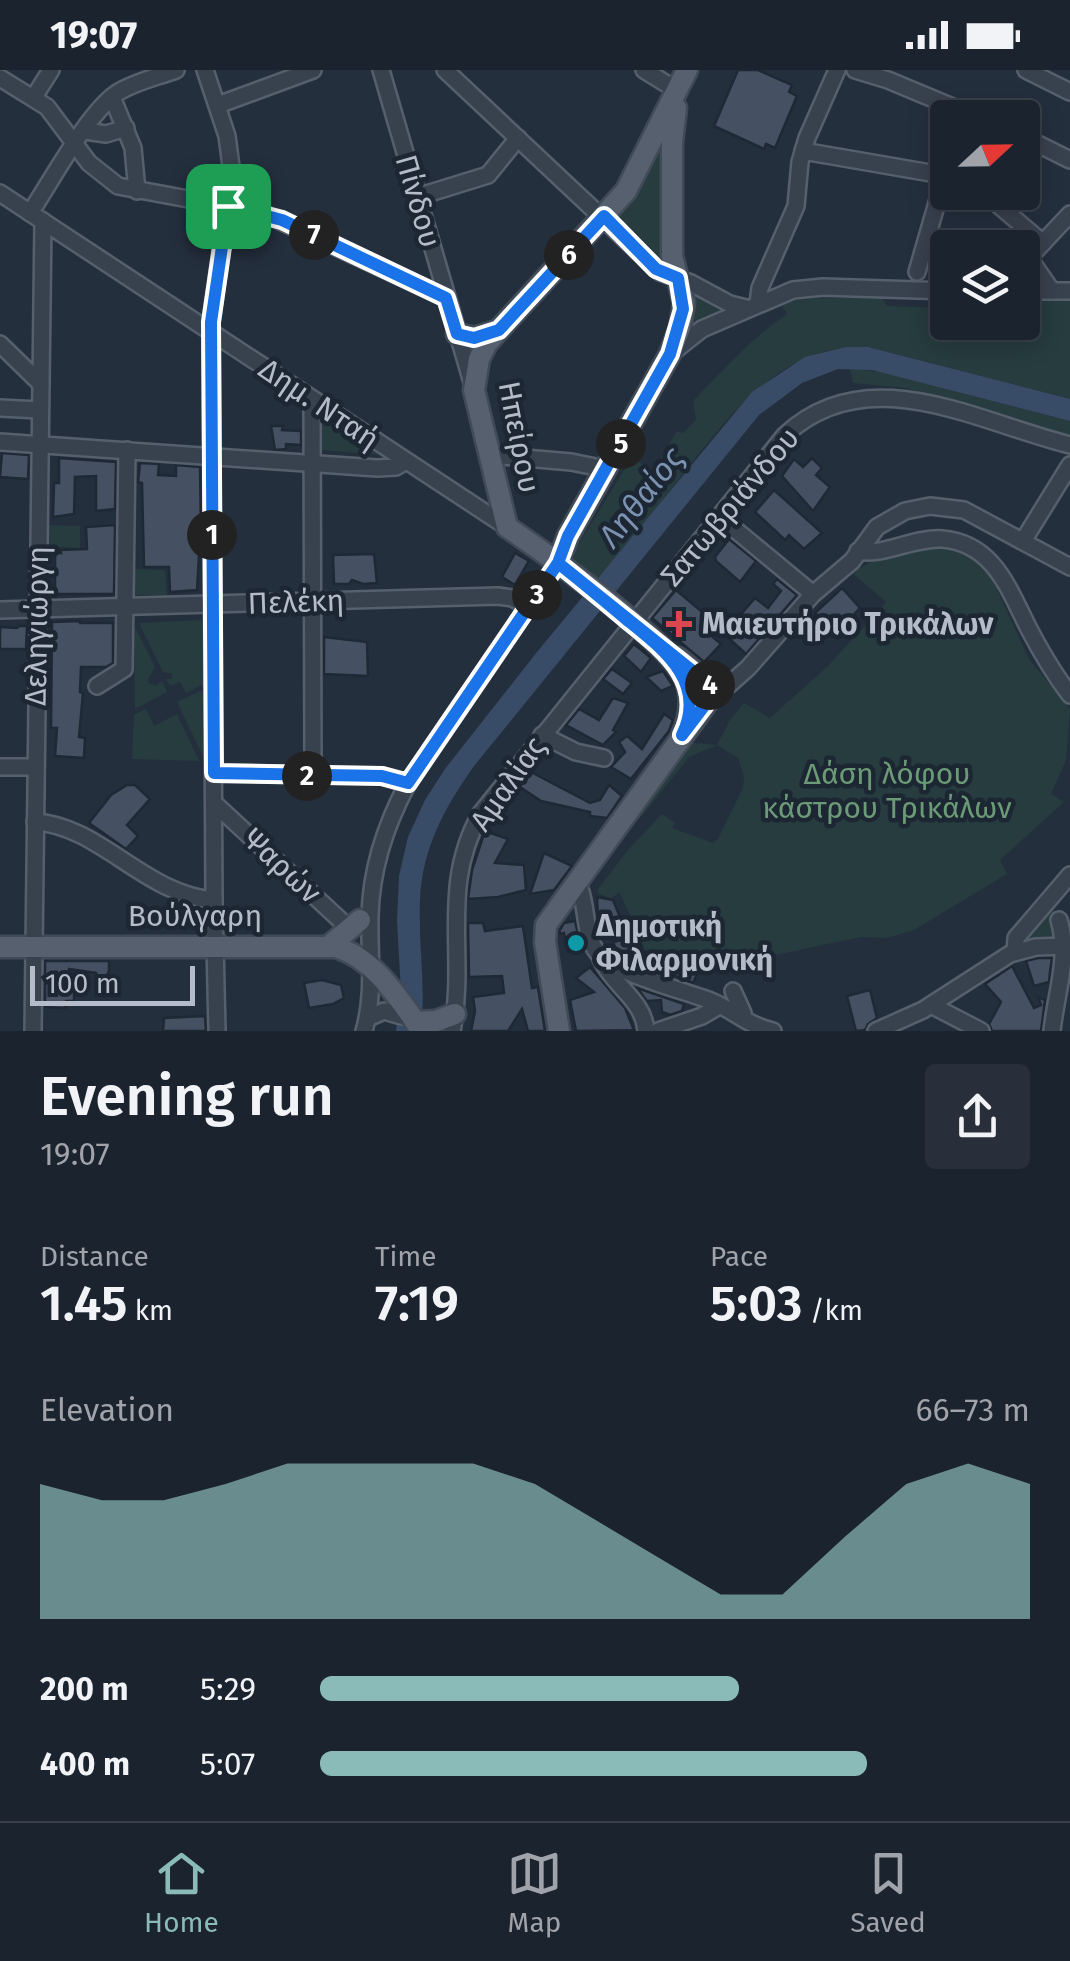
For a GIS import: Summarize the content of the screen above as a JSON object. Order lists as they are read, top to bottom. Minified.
{"streets":{"main road":["Ηπείρου","Βούλγαρη"],"street":["Πίνδου","Δημ. Νταή","Σατωβριάνδου","Πελέκη","Δεληγιώργη","Αμαλίας","Ψαρών"]},"crossings":[["Πίνδου","Ηπείρου"],["Δημ. Νταή","Ηπείρου"],["Δημ. Νταή","Δεληγιώργη"],["Ηπείρου","Σατωβριάνδου"],["Ηπείρου","Αμαλίας"],["Σατωβριάνδου","Αμαλίας"],["Πελέκη","Δεληγιώργη"],["Δεληγιώργη","Βούλγαρη"]],"water":["Ληθαίος"],"parks":["Δάση λόφου κάστρου Τρικάλων"],"places":{"health":["Μαιευτήριο Τρικάλων"],"other":["Δημοτική Φιλαρμονική"]},"scale_bar":"100 m","north":"right","page":{"status":"19:07","pins":["7","6","5","1","3","4","2"],"scale":"100 m","heading":["Evening run","19:07"],"stats":[["Distance","1.45 km"],["Time","7:19"],["Pace","5:03 /km"]],"chart":["Elevation","66–73 m"],"list":[{"name":"200 m","note":"5:29"},{"name":"400 m","note":"5:07"}],"tabs":["Home","Map","Saved"]}}
